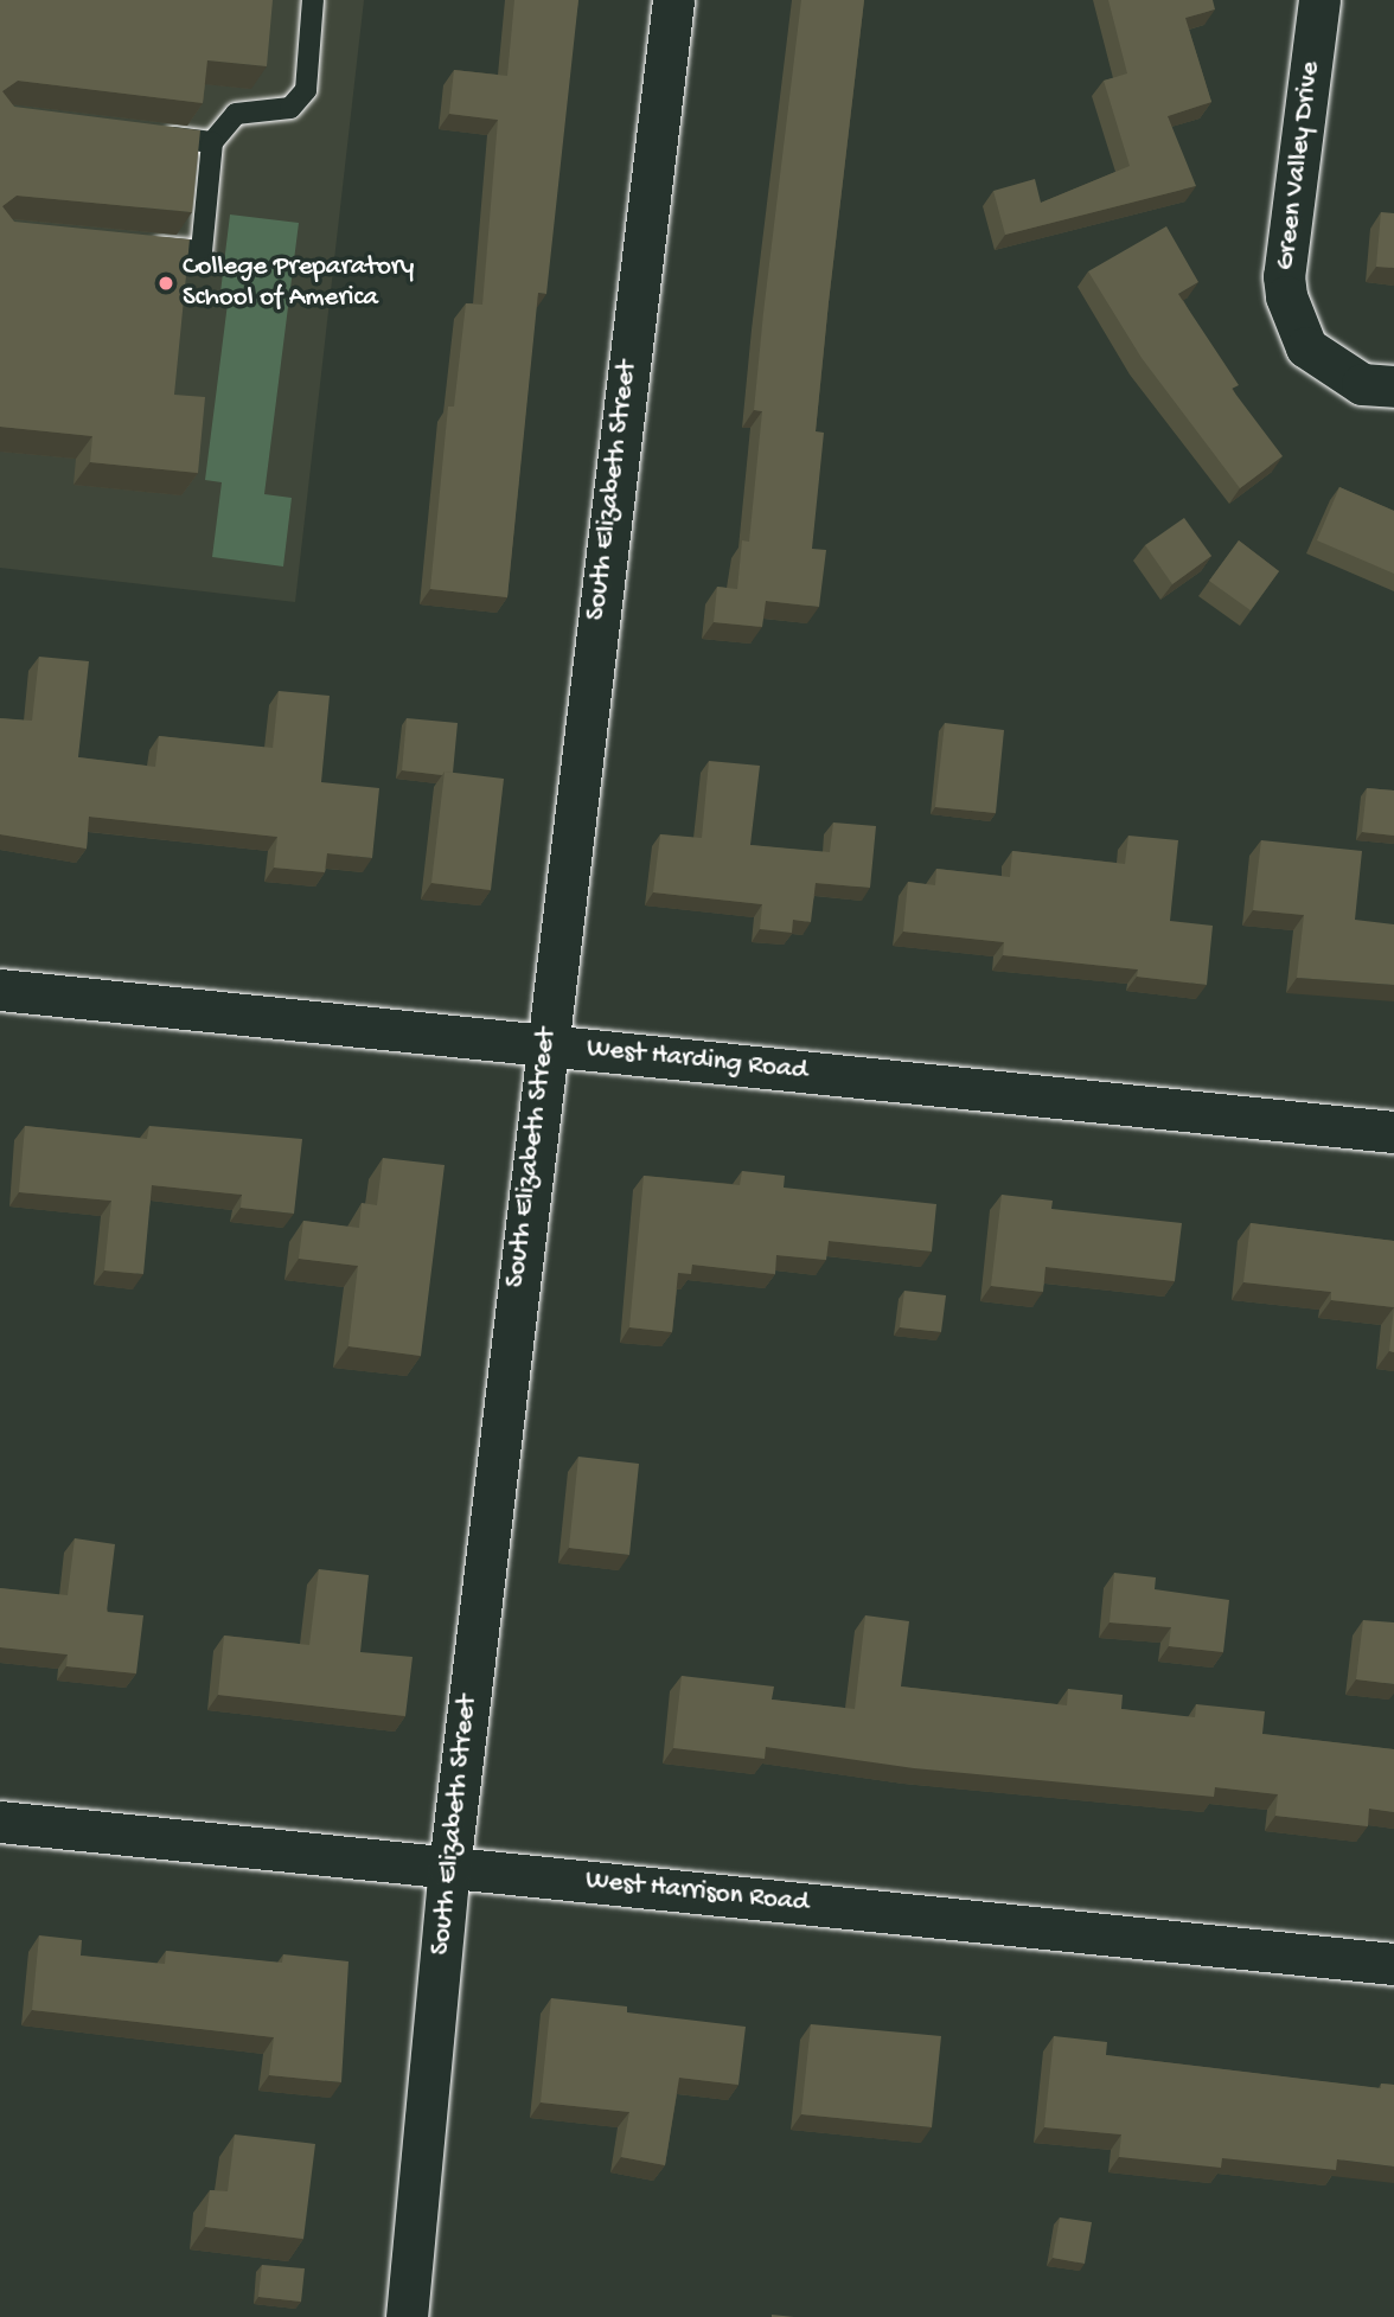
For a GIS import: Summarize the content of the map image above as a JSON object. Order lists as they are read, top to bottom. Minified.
{"streets":{"street":["Green Valley Drive","South Elizabeth Street","West Harding Road","West Harrison Road"]},"crossings":[["South Elizabeth Street","West Harding Road"],["South Elizabeth Street","West Harrison Road"]],"places":["College Preparatory School of America"]}
